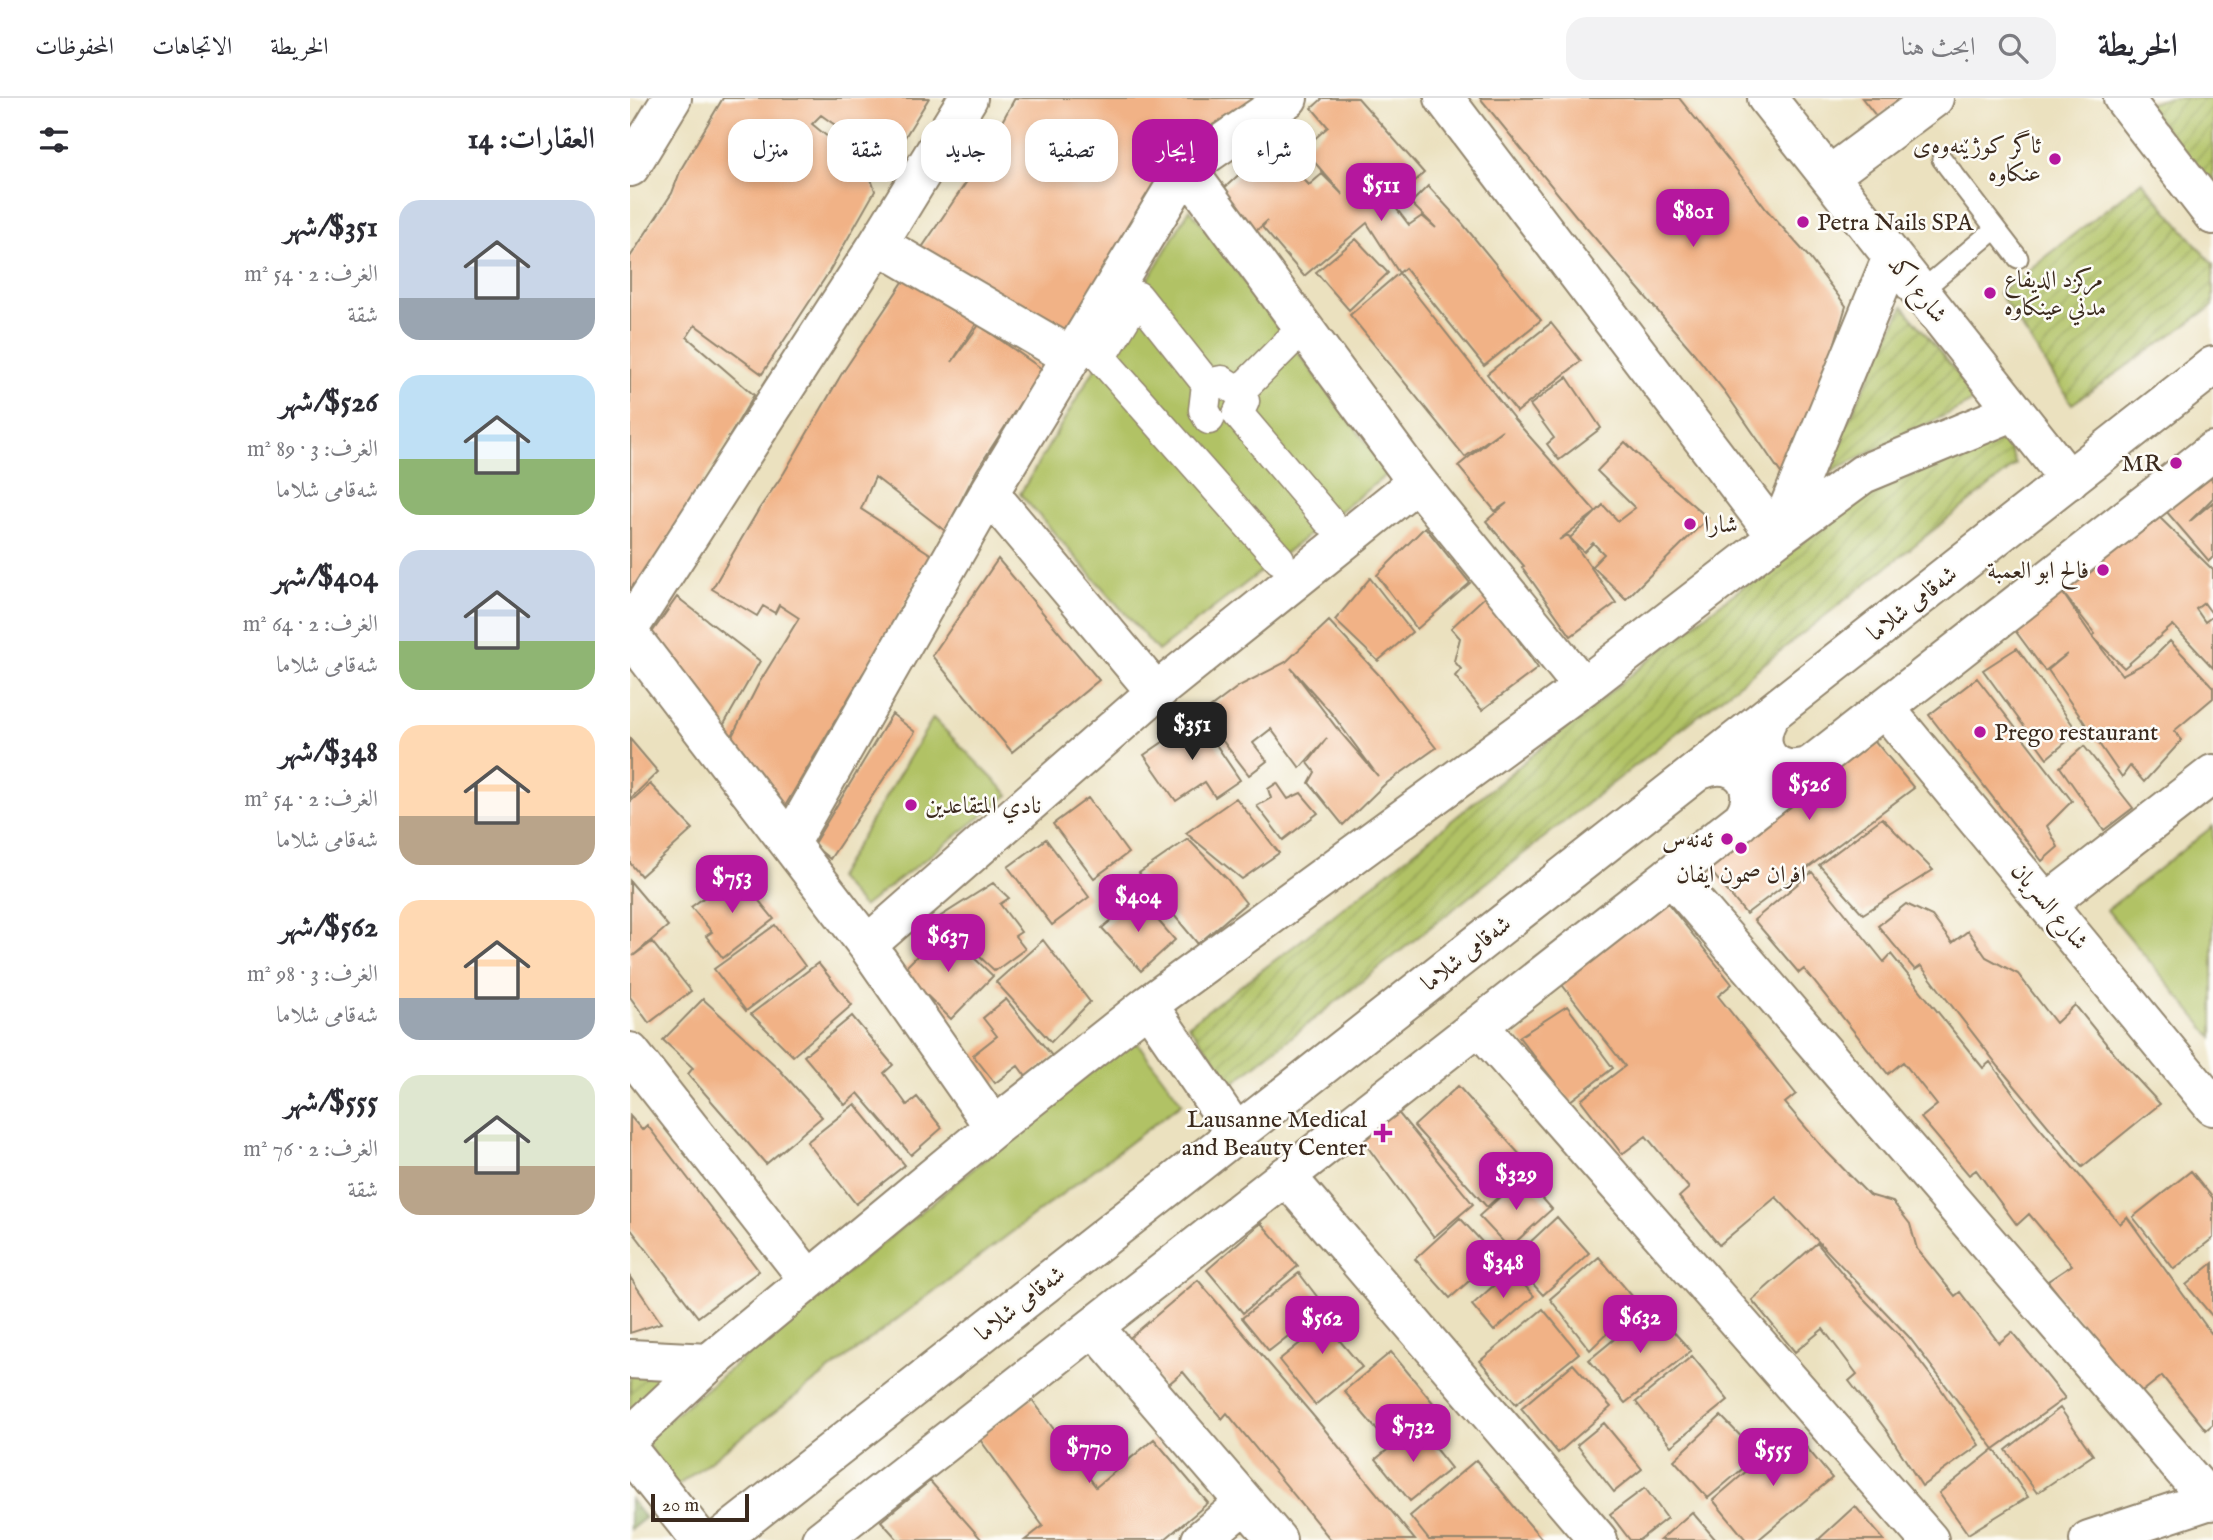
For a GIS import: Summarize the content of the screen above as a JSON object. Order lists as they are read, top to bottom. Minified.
{"streets":{"street":["شارع اكد","شەقامی شلاما","شارع السريان"]},"crossings":[["شارع اكد","شەقامی شلاما"]],"places":{"other":["ئاگر كوژێنه‌وه‌ی عنكاوه","Petra Nails SPA","مرکزد الدیفاع مدني عينكاوه","MR","شارا","فالح ابو العمبة","Prego restaurant","نادي المتقاعدین","ئەنەس","افران صمون ايفان"],"health":["Lausanne Medical and Beauty Center"]},"scale_bar":"20 m","page":{"header":"الخريطة","search":"ابحث هنا","nav":["الخريطة","الاتجاهات","المحفوظات"],"heading":"العقارات: 14","chip":["شراء","إيجار","تصفية","جديد","شقة","منزل"],"price":["$511","$801","$351","$526","$753","$404","$637","$329","$348","$632","$562","$732","$770","$555"],"list":[{"name":"$351/شهر","note":"الغرف: 2 · 54 m² · شقة"},{"name":"$526/شهر","note":"الغرف: 3 · 89 m² · شەقامی شلاما"},{"name":"$404/شهر","note":"الغرف: 2 · 64 m² · شەقامی شلاما"},{"name":"$348/شهر","note":"الغرف: 2 · 54 m² · شەقامی شلاما"},{"name":"$562/شهر","note":"الغرف: 3 · 98 m² · شەقامی شلاما"},{"name":"$555/شهر","note":"الغرف: 2 · 76 m² · شقة"}],"scale":"20 m"}}
